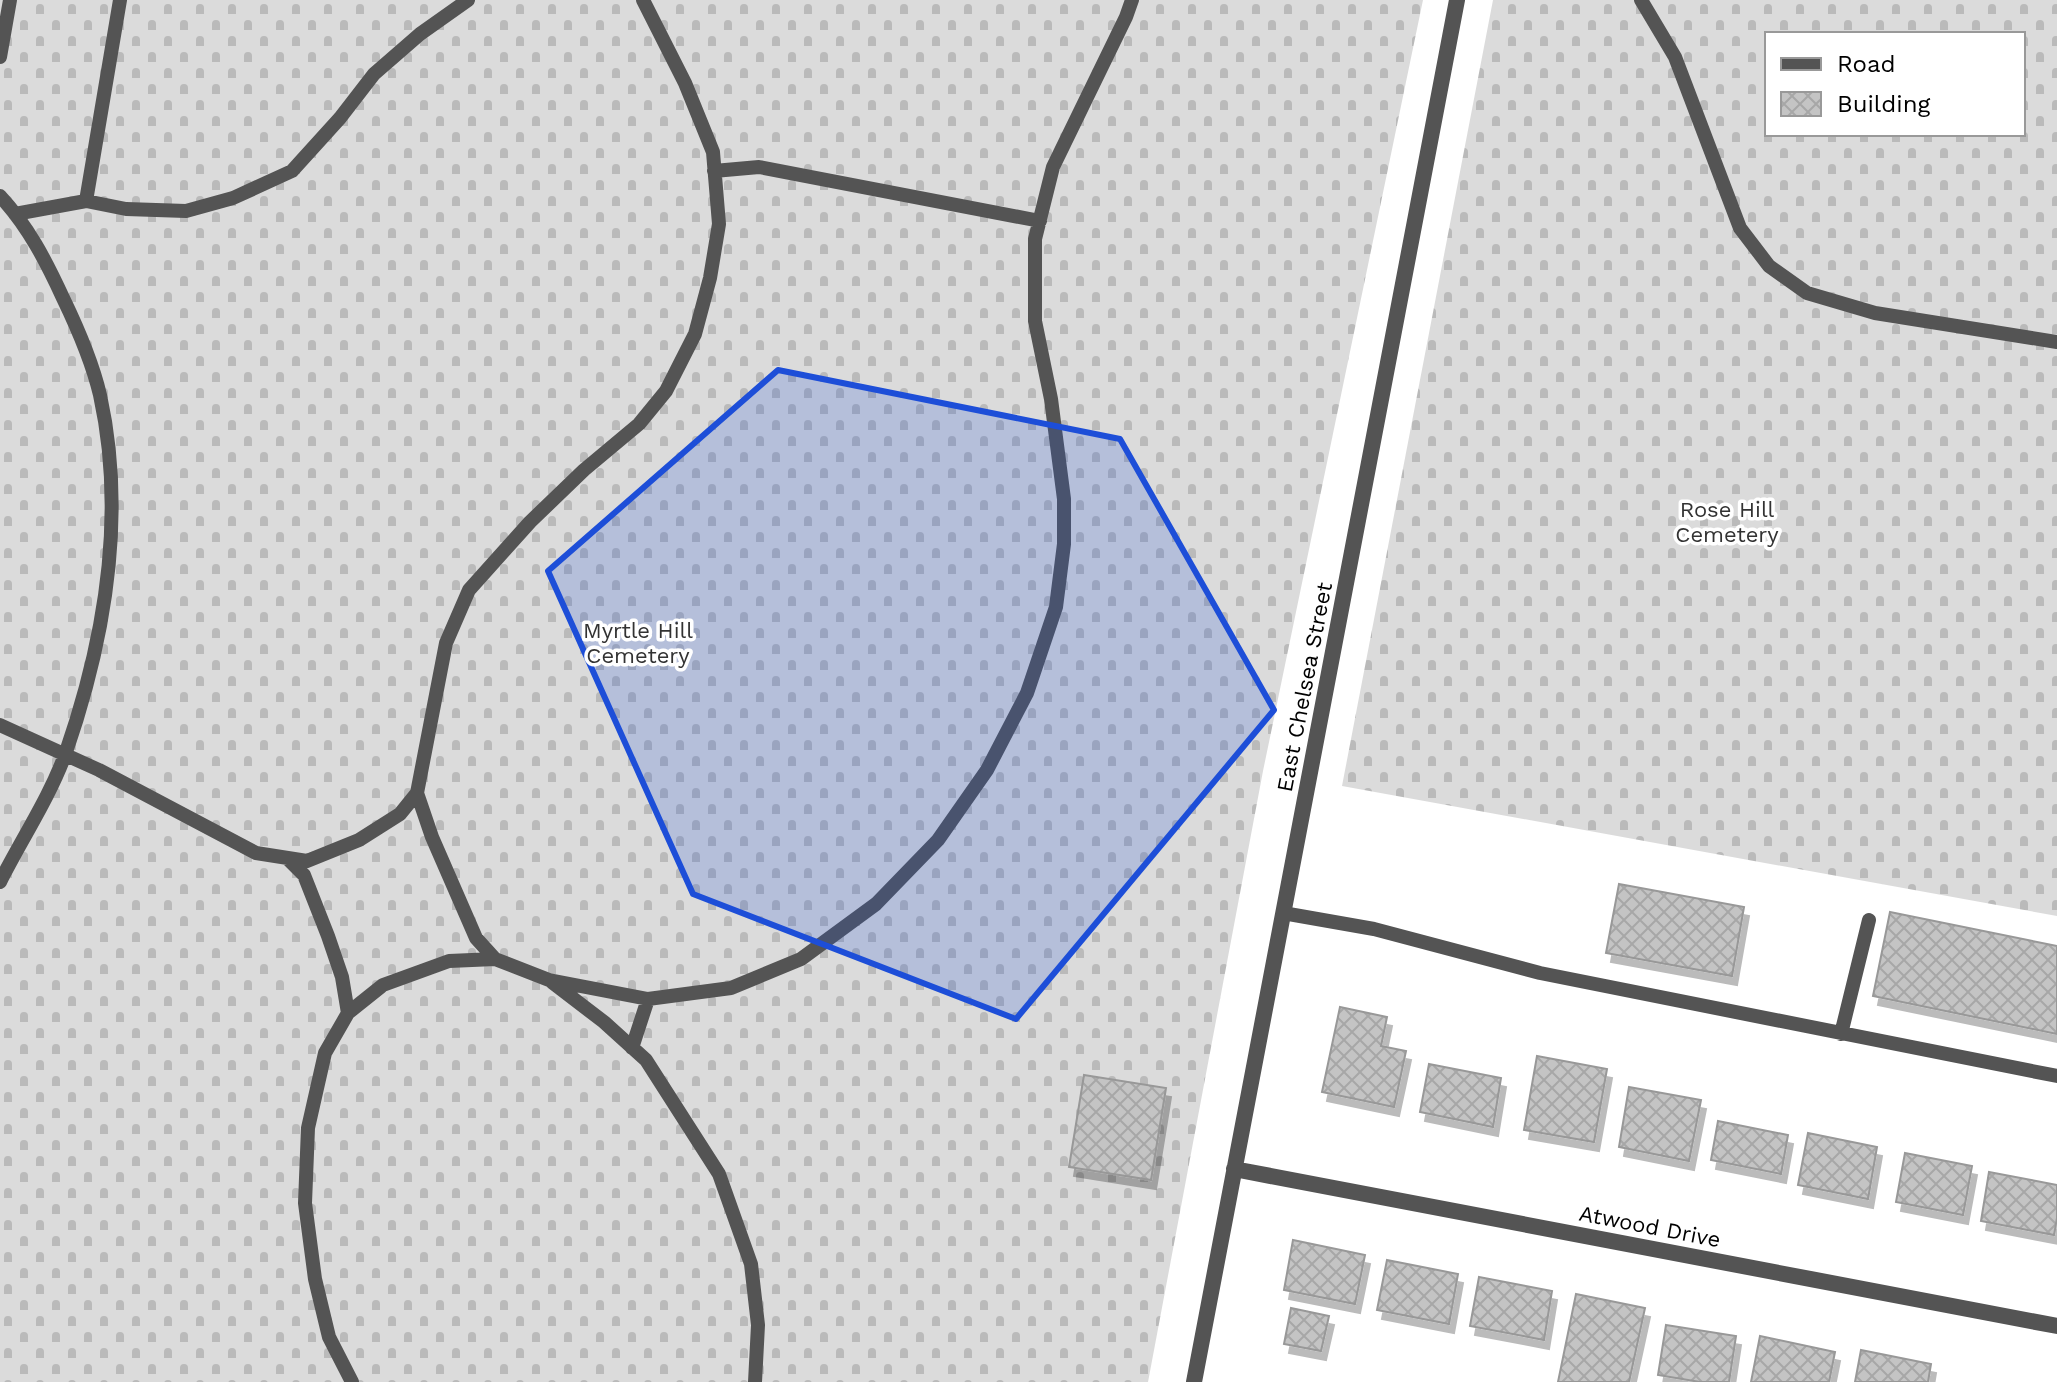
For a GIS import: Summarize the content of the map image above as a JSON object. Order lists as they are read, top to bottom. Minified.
{"streets":{"street":["East Chelsea Street","Atwood Drive"]},"crossings":[["East Chelsea Street","Atwood Drive"]],"parks":["Rose Hill Cemetery","Myrtle Hill Cemetery"],"legend":["Road","Building"]}
